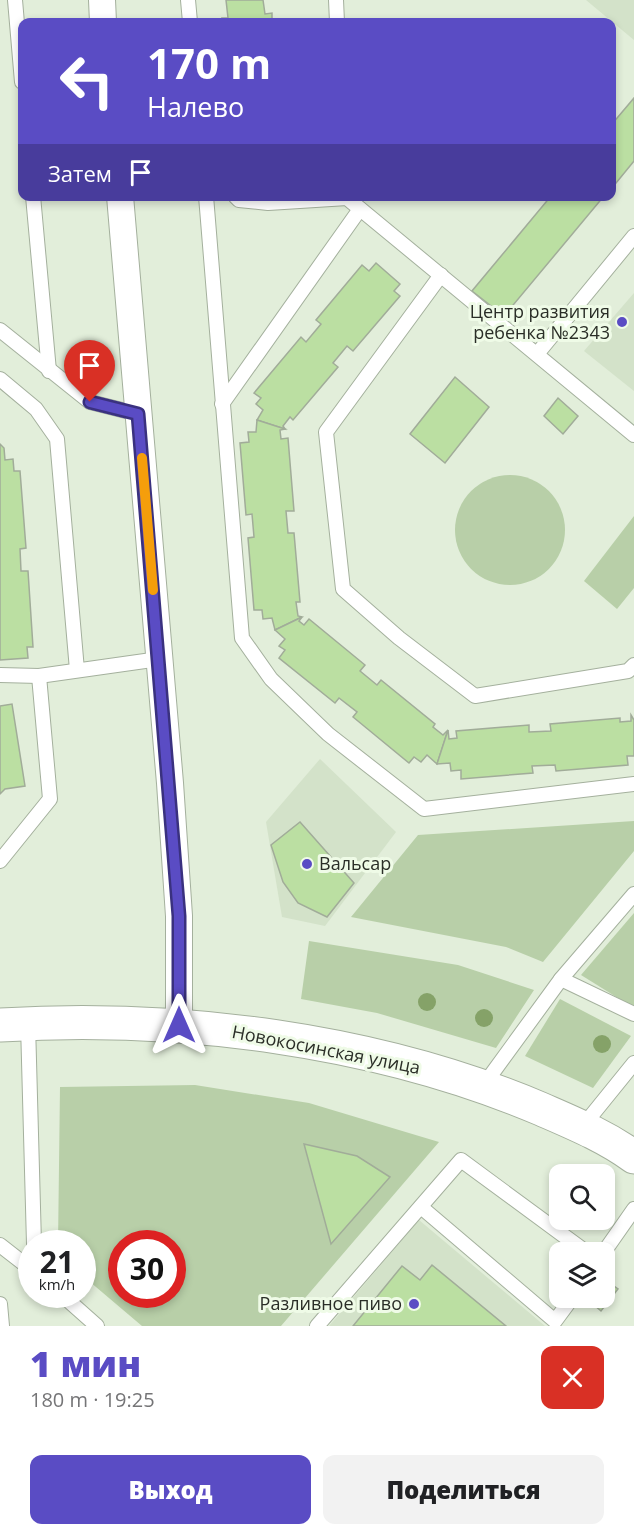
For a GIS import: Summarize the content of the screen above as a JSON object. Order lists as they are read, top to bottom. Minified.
{"streets":{"street":["Новокосинская улица"]},"places":["Центр развития ребенка №2343","Вальсар","Разливное пиво"],"page":{"turn":["170 m","Налево"],"then":"Затем","speed":"21 km/h","limit":"30","heading":["1 мин","180 m · 19:25"],"buttons":["Выход","Поделиться"]}}
